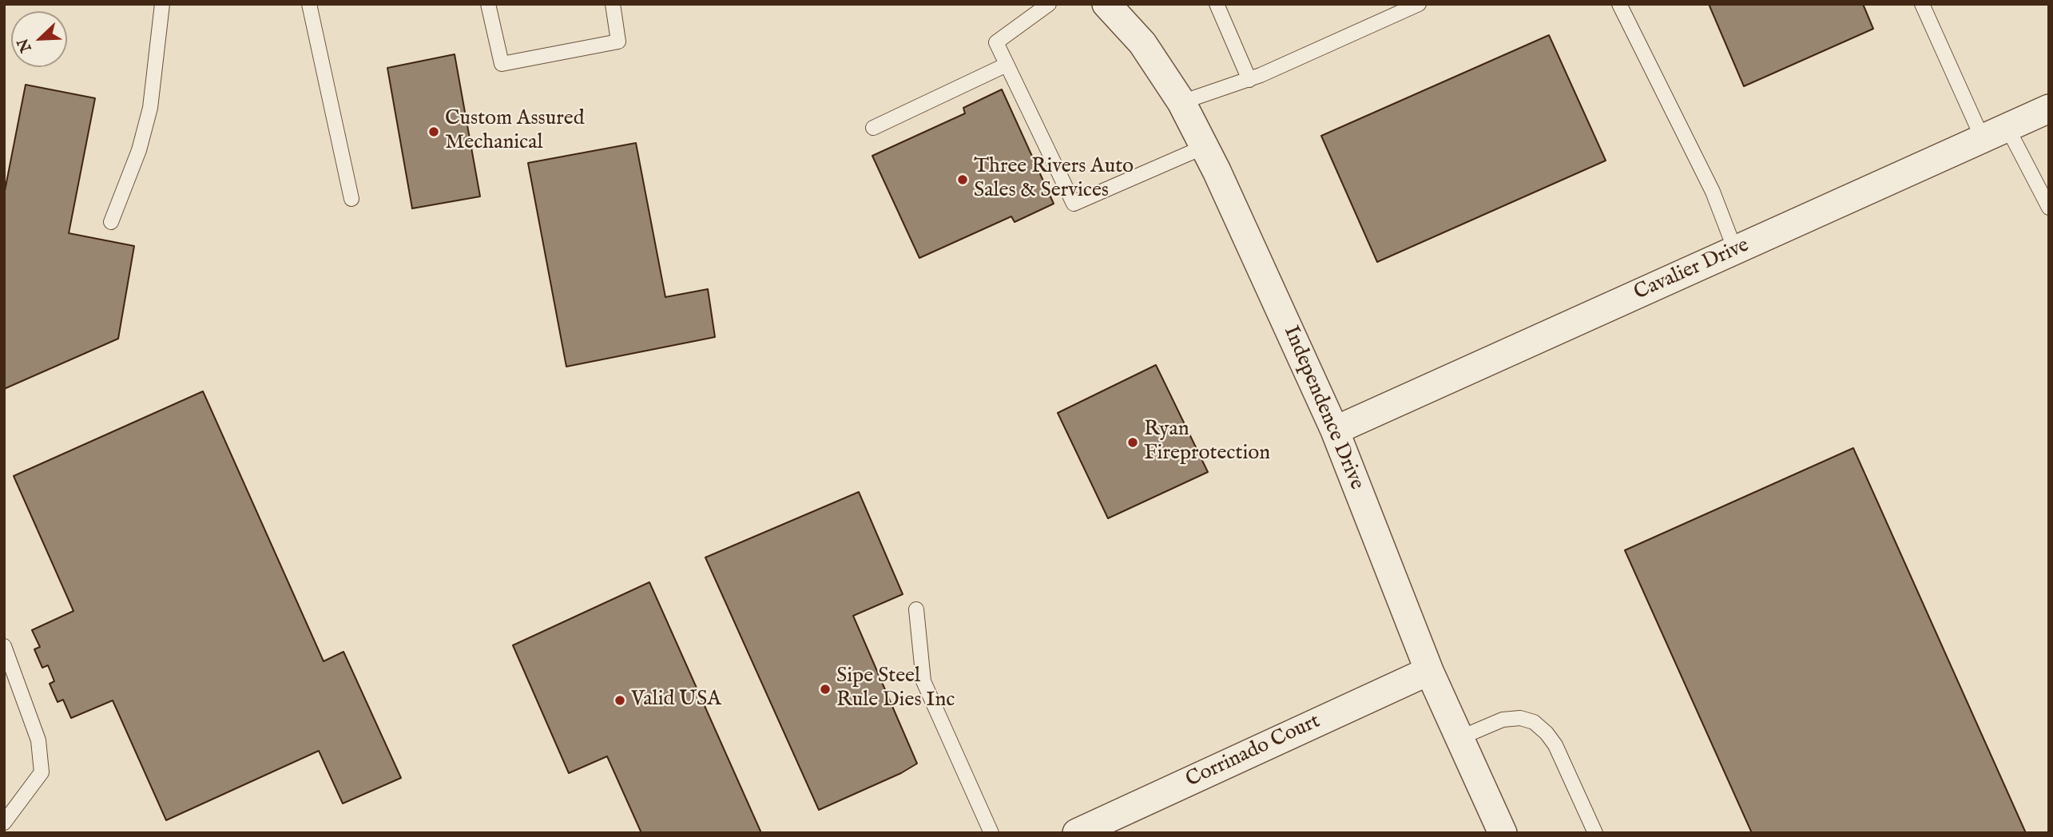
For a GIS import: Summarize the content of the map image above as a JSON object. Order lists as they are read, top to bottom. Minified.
{"streets":{"street":["Cavalier Drive","Independence Drive","Corrinado Court"]},"crossings":[["Cavalier Drive","Independence Drive"],["Independence Drive","Corrinado Court"]],"places":["Custom Assured Mechanical","Three Rivers Auto Sales & Services","Ryan Fireprotection","Sipe Steel Rule Dies Inc","Valid USA"],"north":"bottom left"}
